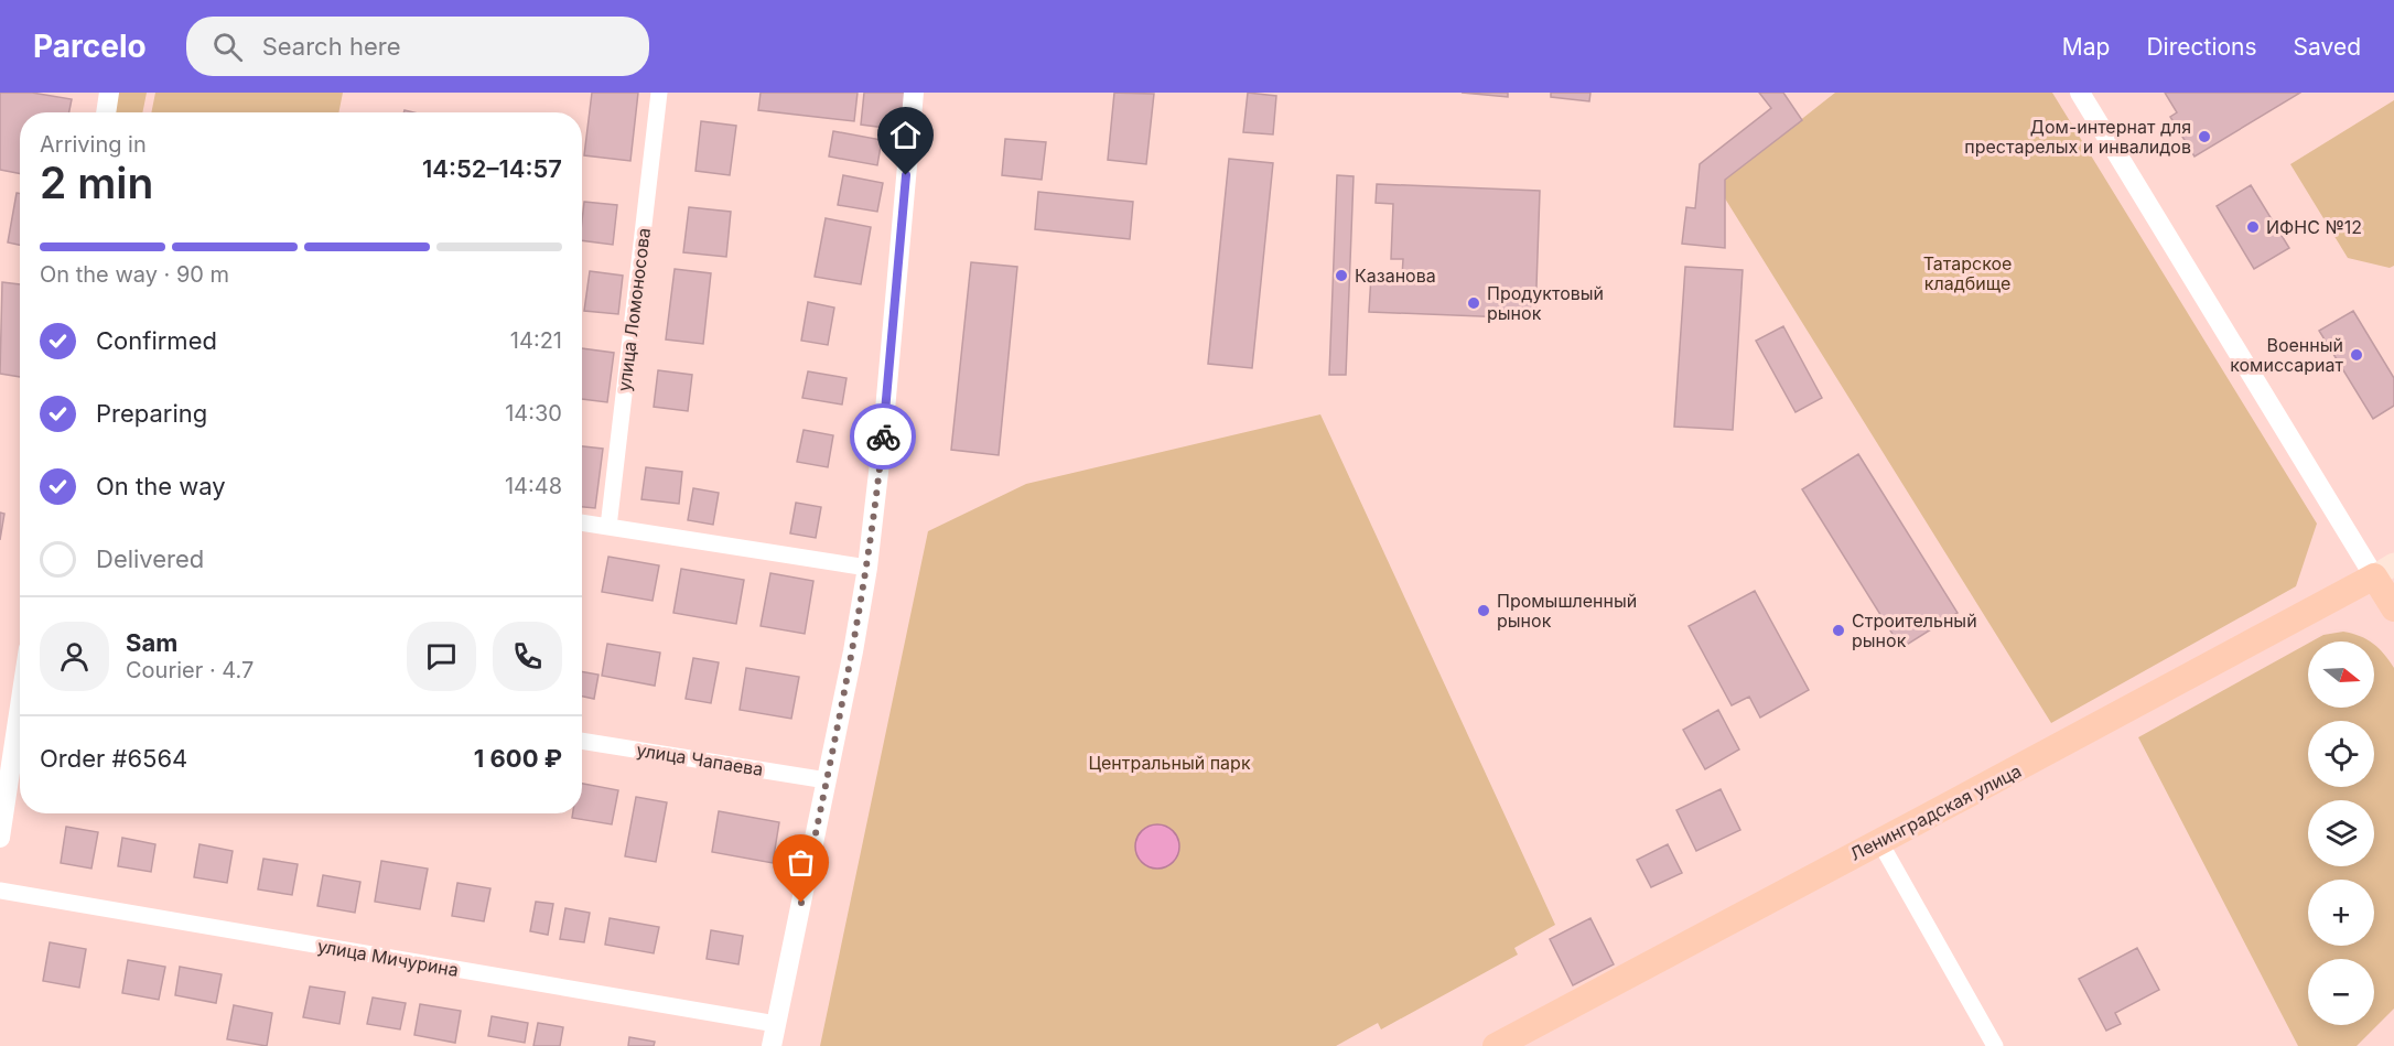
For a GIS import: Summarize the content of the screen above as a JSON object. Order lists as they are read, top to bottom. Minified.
{"streets":{"main road":["Ленинградская улица"],"street":["улица Ломоносова","улица Чапаева","улица Мичурина"]},"parks":["Татарское кладбище","Центральный парк"],"places":["Дом-интернат для престарелых и инвалидов","ИФНС №12","Казанова","Продуктовый рынок","Военный комиссариат","Промышленный рынок","Строительный рынок"],"north":"right","page":{"header":"Parcelo","search":"Search here","nav":["Map","Directions","Saved"],"heading":["2 min","Arriving in","14:52–14:57"],"panel":["Sam","Courier · 4.7","Order #6564","1 600 ₽"],"bar":"On the way · 90 m","list":[["Confirmed","14:21"],["Preparing","14:30"],["On the way","14:48"],"Delivered"],"map_buttons":["+","−"]}}
